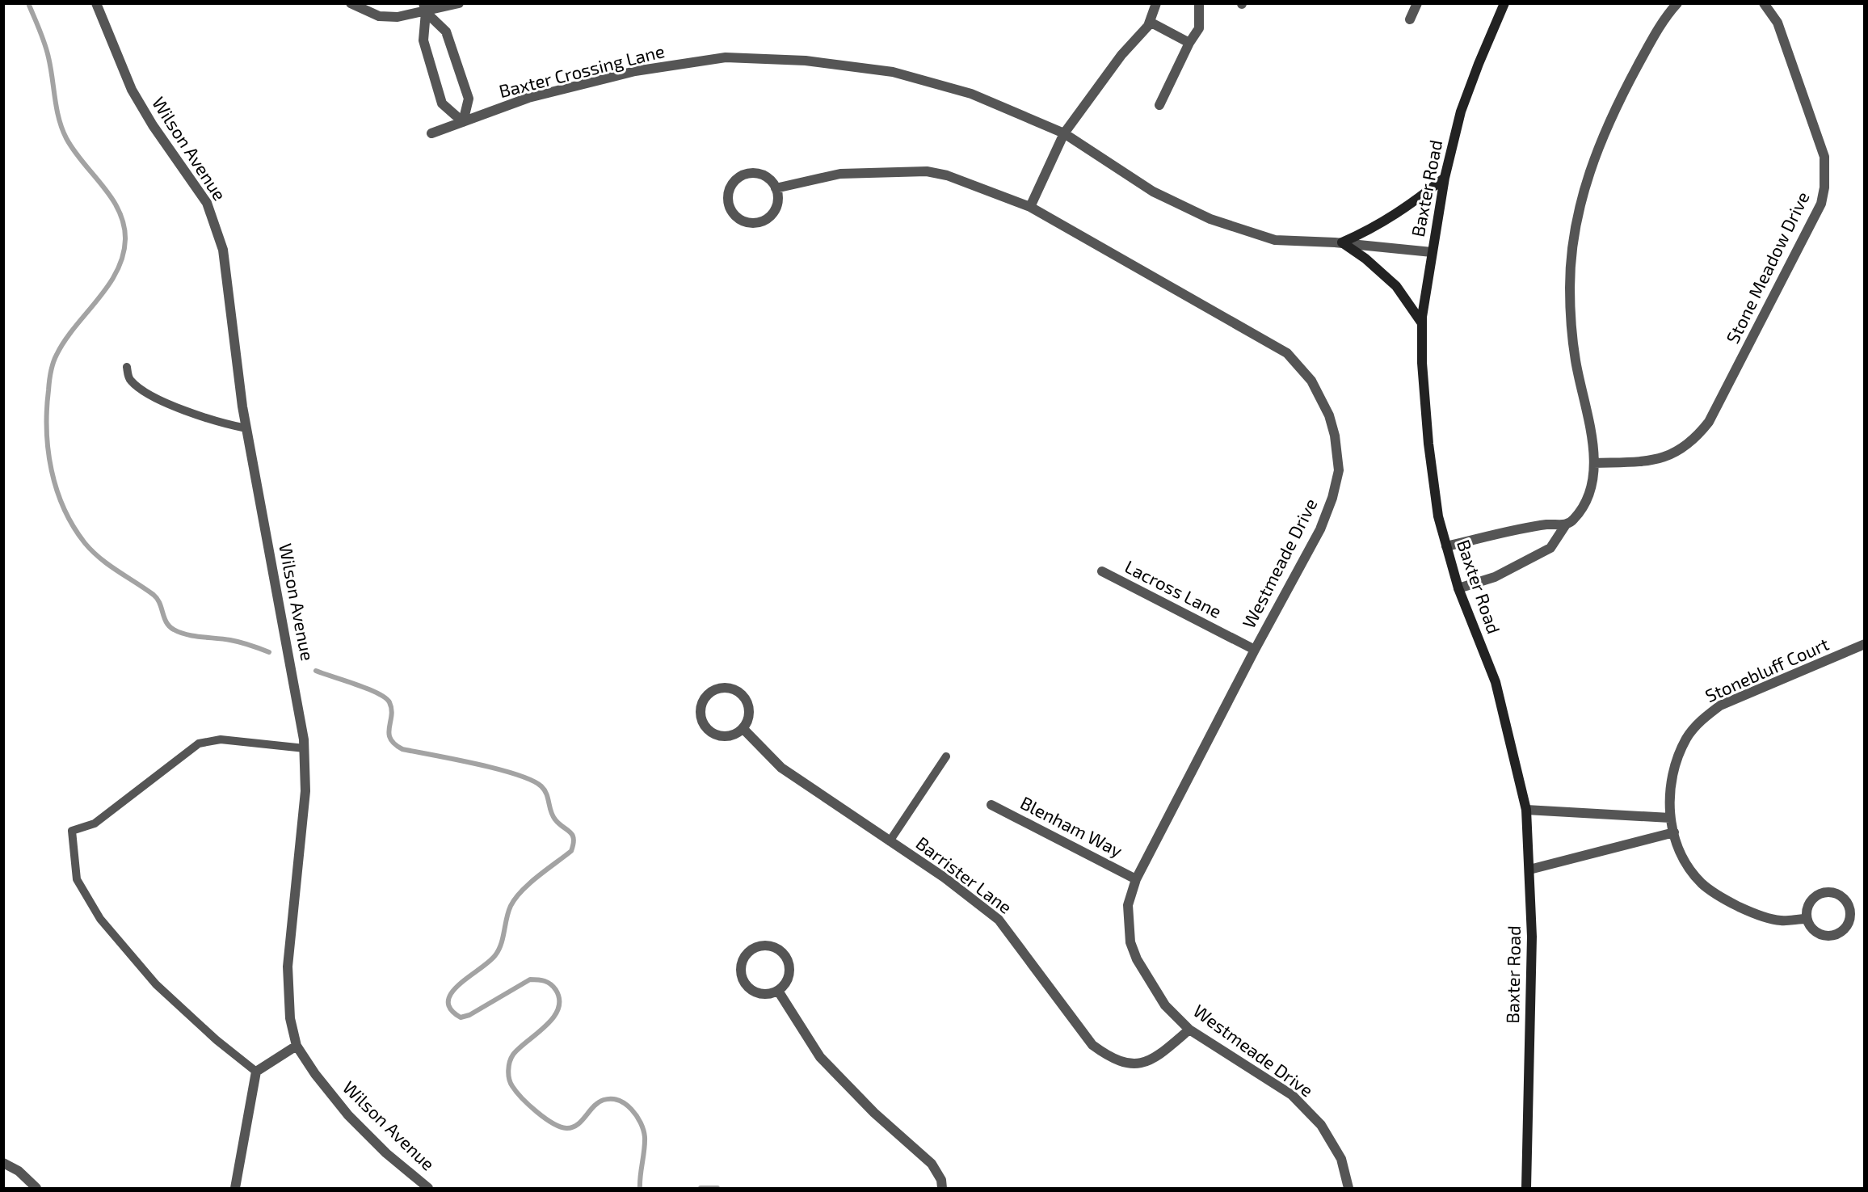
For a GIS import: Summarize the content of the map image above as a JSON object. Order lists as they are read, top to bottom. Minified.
{"streets":{"main road":["Baxter Road"],"street":["Baxter Crossing Lane","Wilson Avenue","Stone Meadow Drive","Westmeade Drive","Lacross Lane","Stonebluff Court","Blenham Way","Barrister Lane"]},"crossings":[["Baxter Crossing Lane","Baxter Road"],["Westmeade Drive","Lacross Lane"],["Westmeade Drive","Blenham Way"],["Westmeade Drive","Barrister Lane"]]}
